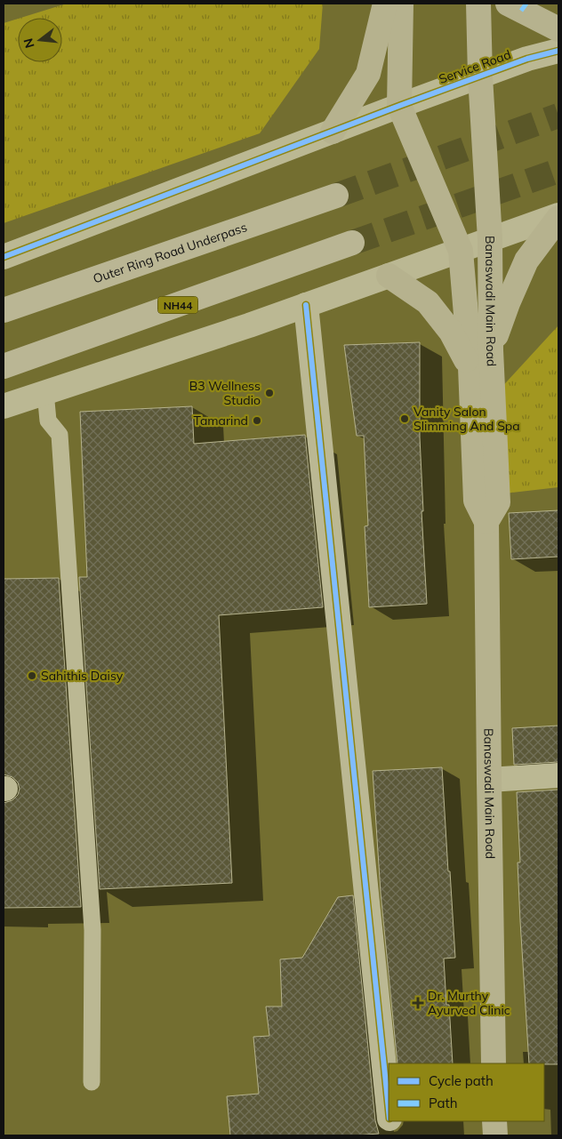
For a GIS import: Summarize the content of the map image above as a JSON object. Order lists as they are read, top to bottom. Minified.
{"streets":{"highway":["Outer Ring Road Underpass","NH44"],"main road":["Banaswadi Main Road"],"street":["Service Road"]},"crossings":[["Service Road","Banaswadi Main Road"]],"places":{"other":["B3 Wellness Studio","Vanity Salon Slimming And Spa","Tamarind","Sahithis Daisy"],"health":["Dr. Murthy Ayurved Clinic"]},"legend":["Cycle path","Path"],"north":"left"}
